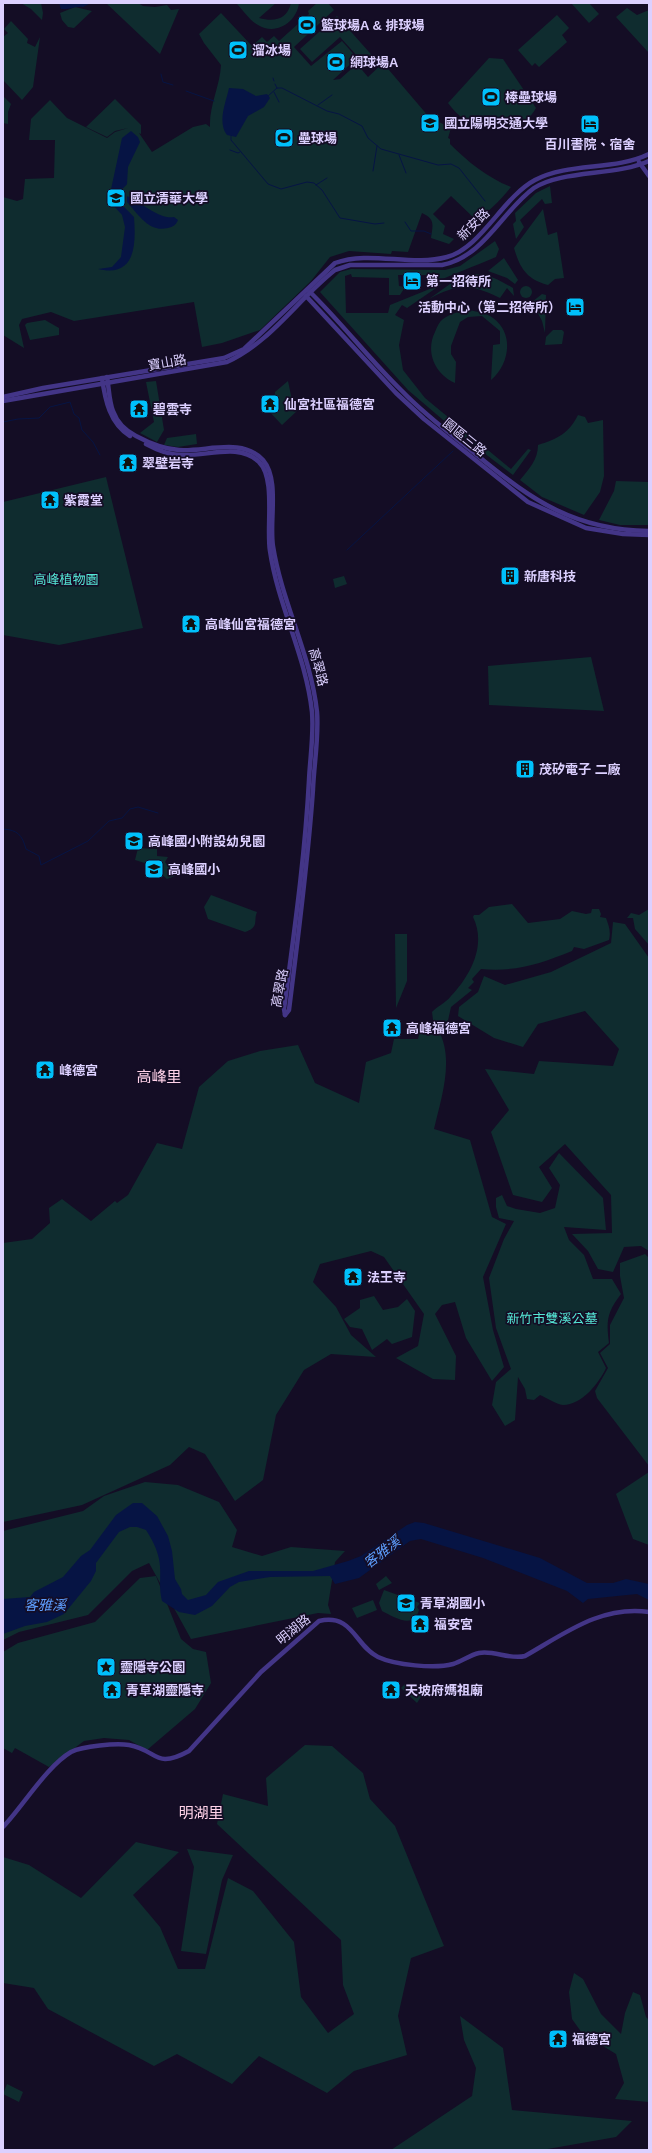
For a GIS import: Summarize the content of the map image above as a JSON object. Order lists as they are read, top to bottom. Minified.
{"streets":{"street":["新安路","寶山路","園區三路","高翠路","明湖路"]},"crossings":[["新安路","寶山路"],["新安路","園區三路"],["寶山路","園區三路"],["寶山路","高翠路"]],"districts":["高峰里","明湖里"],"water":["客雅溪"],"parks":["高峰植物園","新竹市雙溪公墓"],"places":{"sports":["籃球場A & 排球場","溜冰場","網球場A","棒壘球場","壘球場"],"school or university":["國立陽明交通大學","國立清華大學","高峰國小附設幼兒園","高峰國小","青草湖國小"],"hotel":["百川書院、宿舍","第一招待所","活動中心（第二招待所）"],"temple":["仙宮社區福德宮","碧雲寺","翠壁岩寺","紫霞堂","高峰仙宮福德宮","高峰福德宮","峰德宮","法王寺","福安宮","青草湖靈隱寺","天坡府媽祖廟","福德宮"],"building":["新唐科技","茂矽電子 二廠"],"place":["靈隱寺公園"]}}
